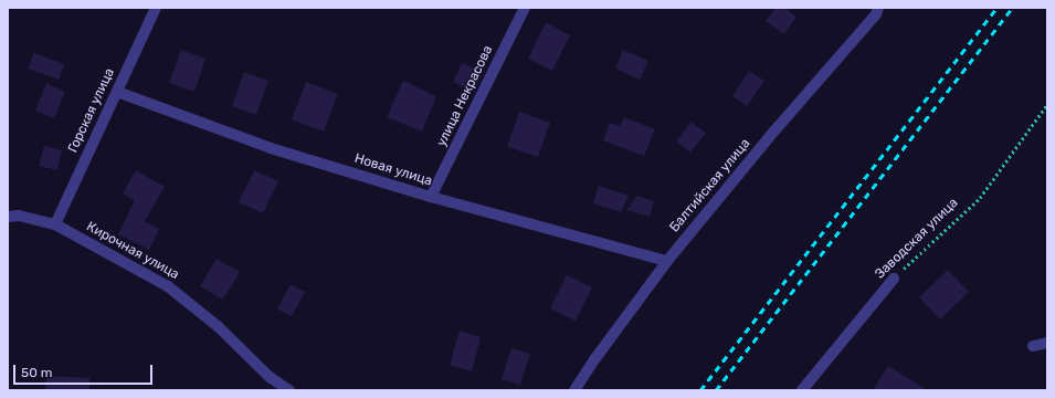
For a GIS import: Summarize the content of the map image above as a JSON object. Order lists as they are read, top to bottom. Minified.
{"streets":{"street":["улица Некрасова","Горская улица","Новая улица","Балтийская улица","Заводская улица","Кирочная улица"]},"crossings":[["улица Некрасова","Новая улица"],["Горская улица","Новая улица"],["Горская улица","Кирочная улица"],["Новая улица","Балтийская улица"]],"scale_bar":"50 m"}
